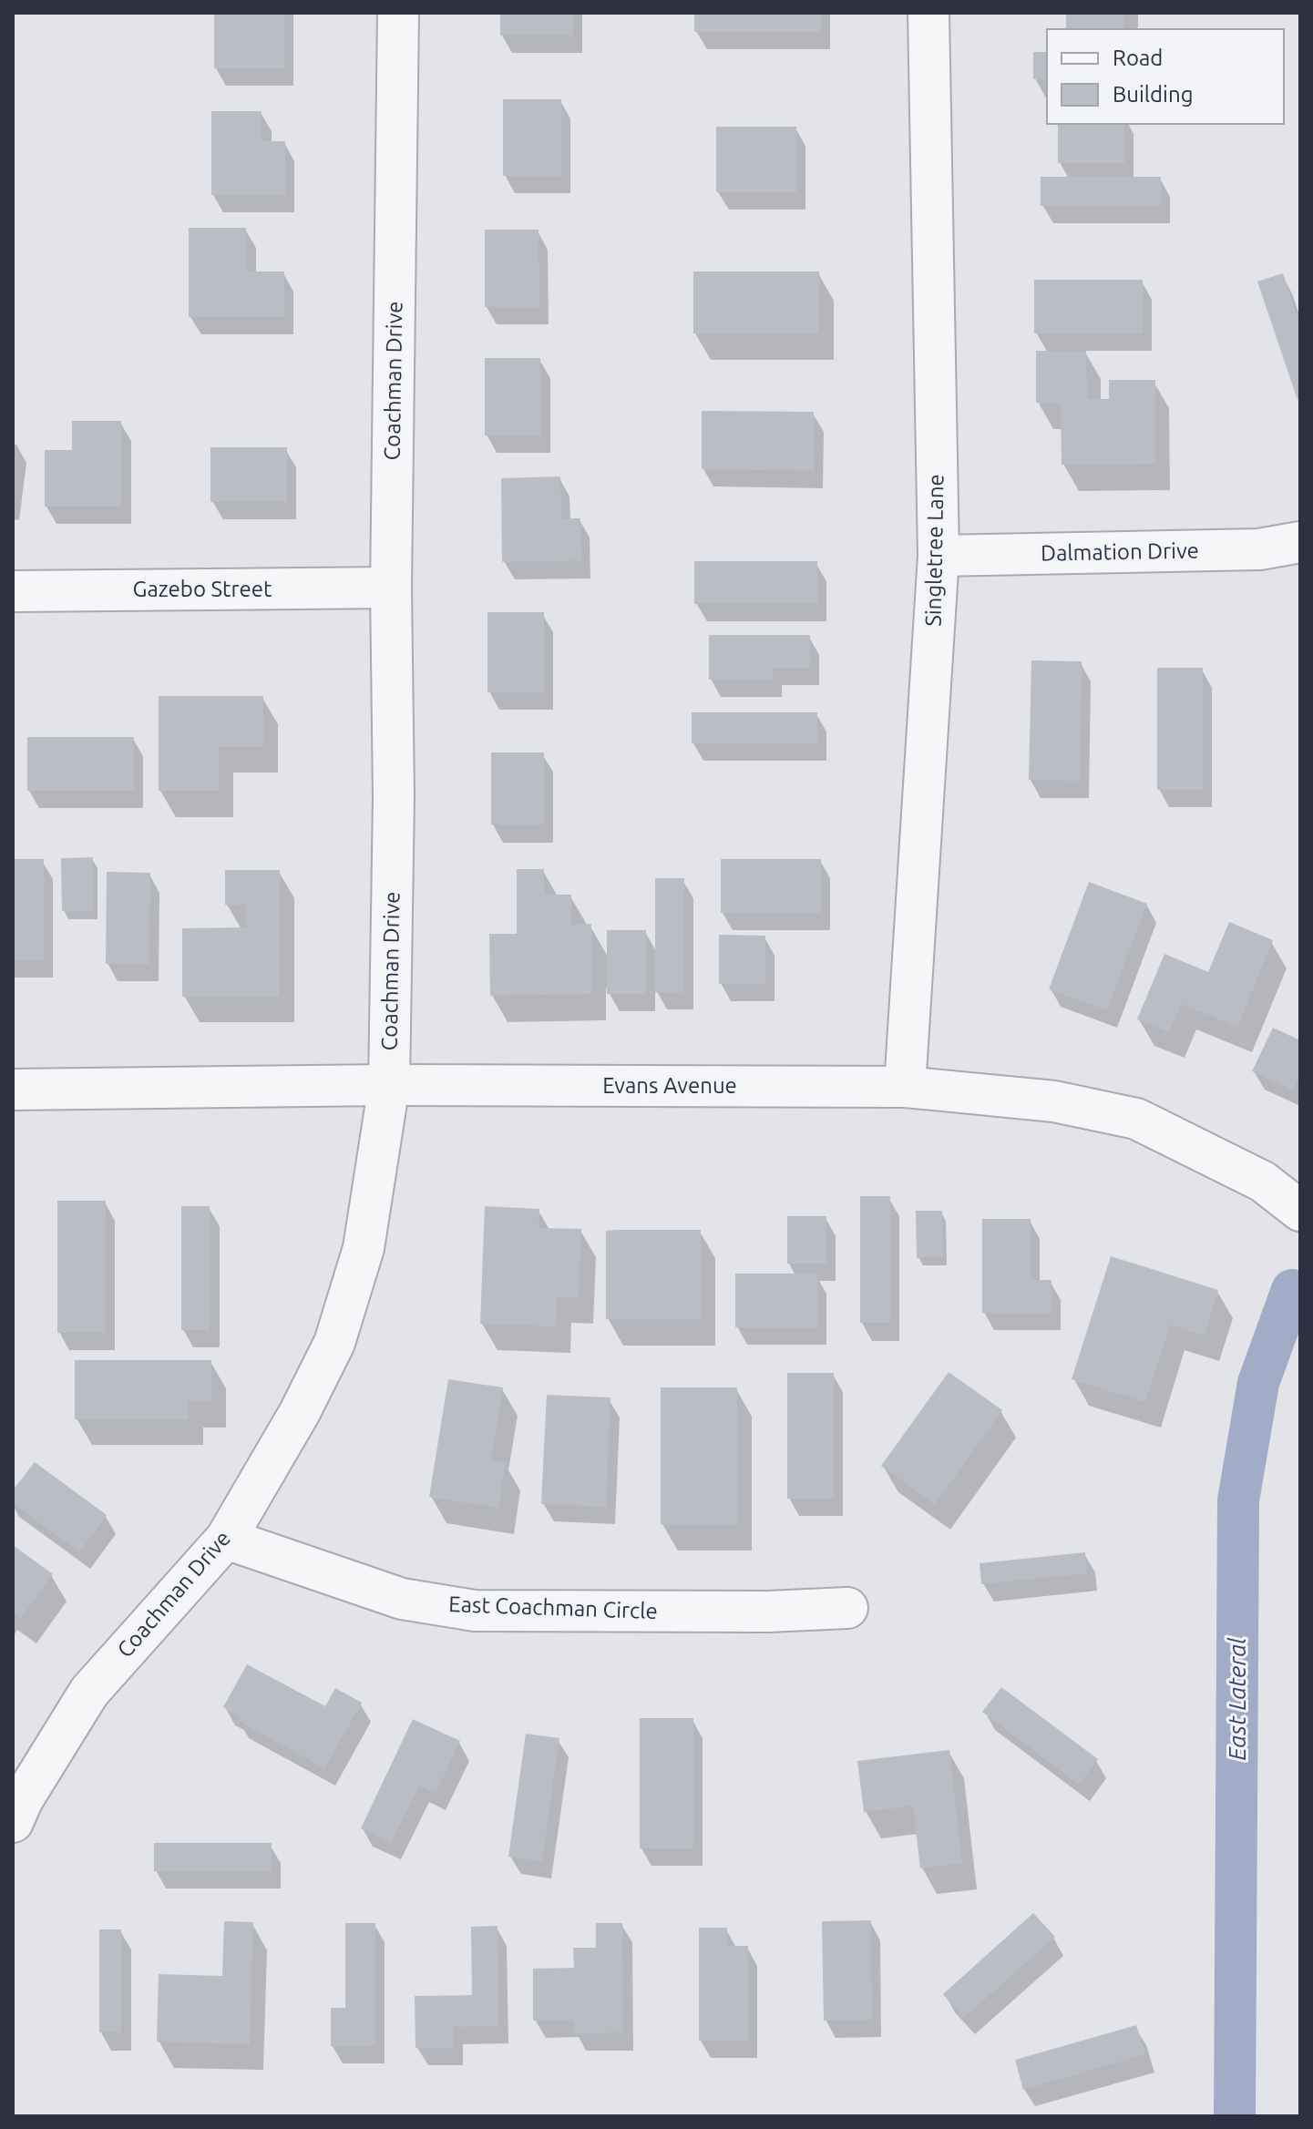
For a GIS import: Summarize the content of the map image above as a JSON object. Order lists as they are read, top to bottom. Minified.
{"streets":{"street":["Coachman Drive","Singletree Lane","Dalmation Drive","Gazebo Street","Evans Avenue","East Coachman Circle"]},"crossings":[["Coachman Drive","Gazebo Street"],["Coachman Drive","Evans Avenue"],["Coachman Drive","East Coachman Circle"],["Singletree Lane","Dalmation Drive"],["Singletree Lane","Evans Avenue"]],"water":["East Lateral"],"legend":["Road","Building"]}
